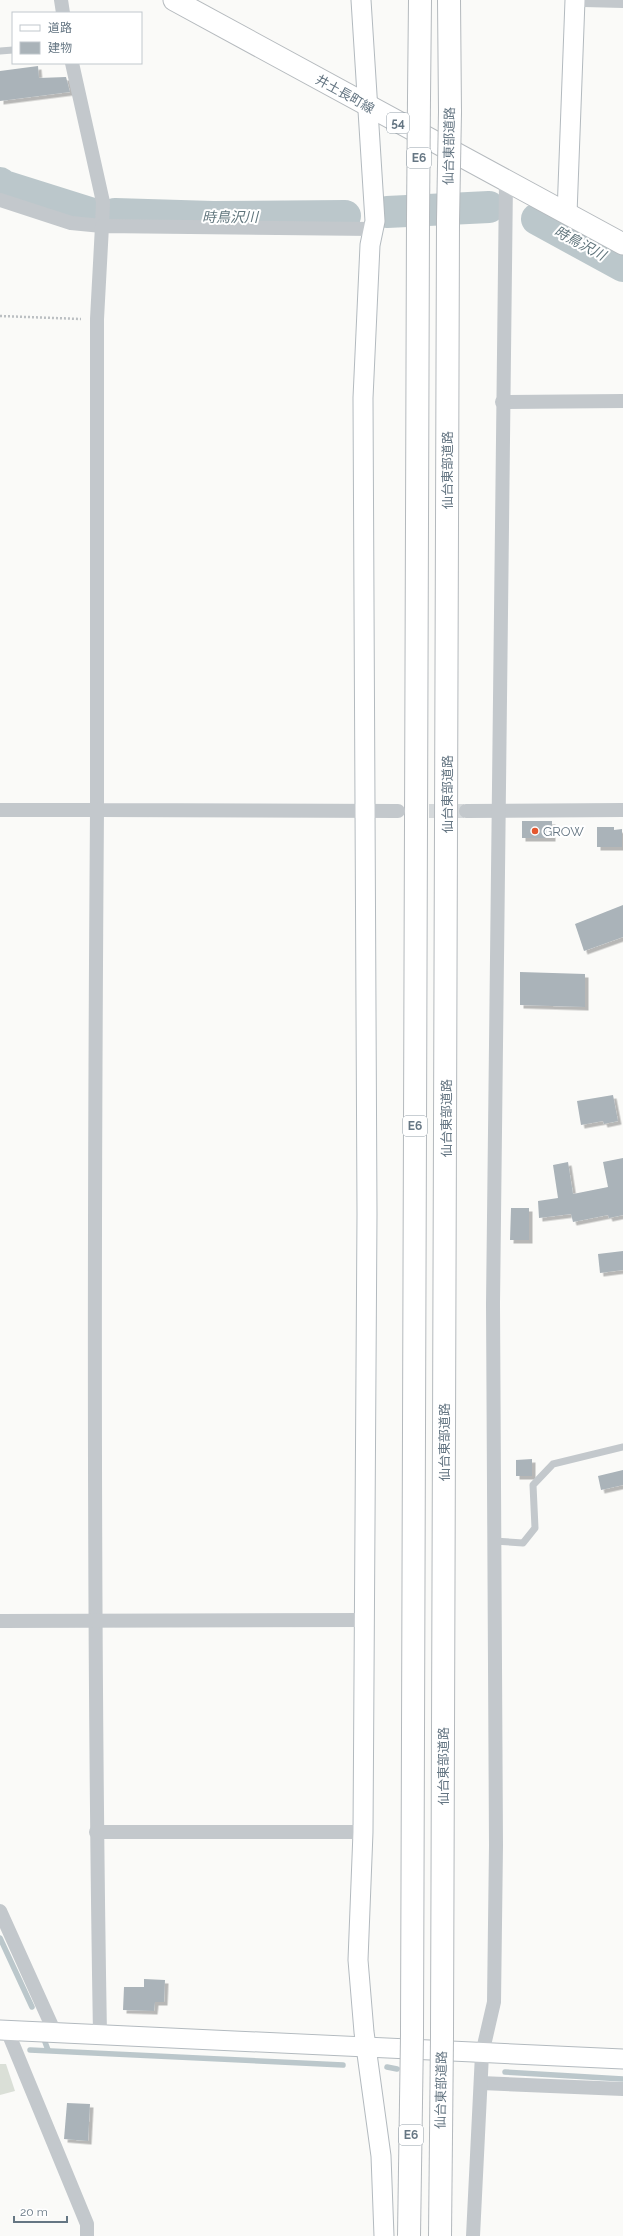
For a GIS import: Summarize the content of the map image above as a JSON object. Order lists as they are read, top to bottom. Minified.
{"streets":{"highway":["仙台東部道路","E6"],"main road":["井土長町線","54"]},"water":["時鳥沢川"],"places":["GROW"],"legend":["道路","建物"],"scale_bar":"20 m"}
